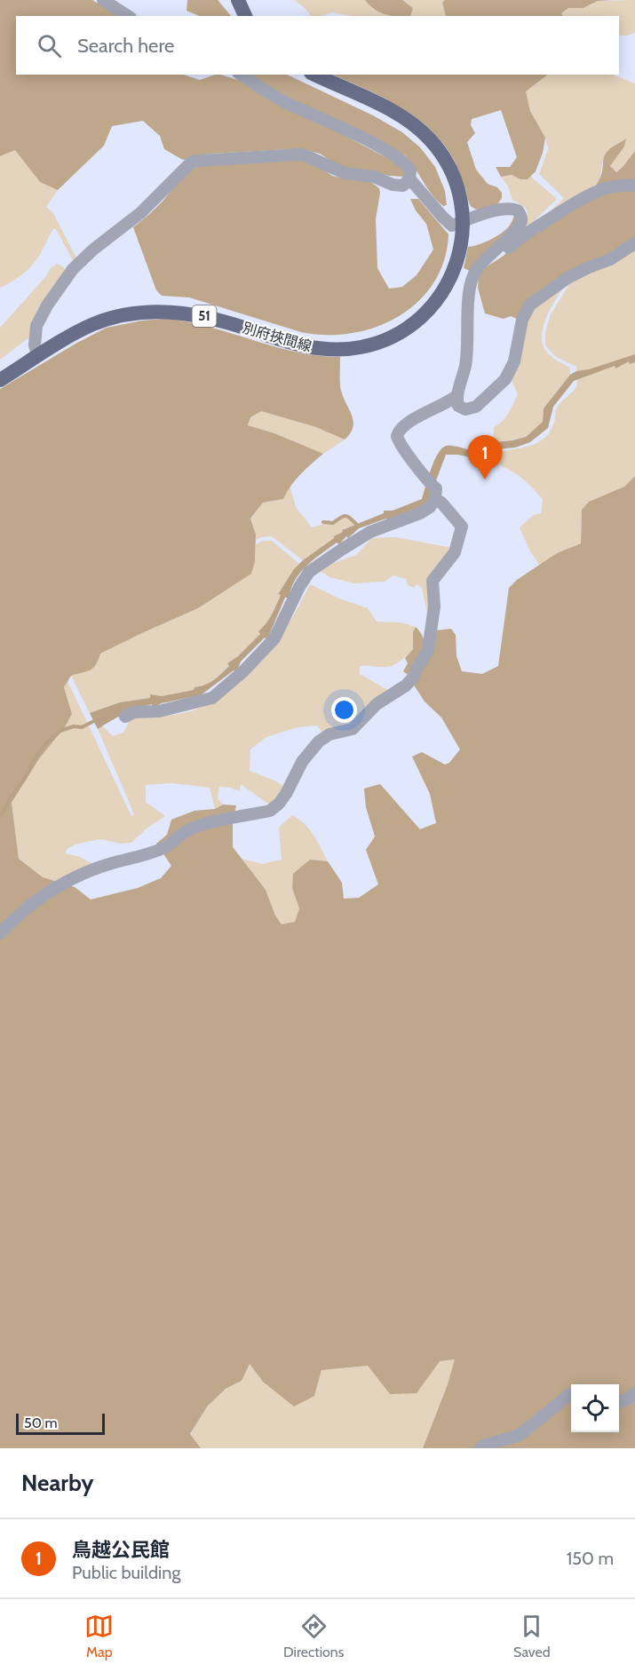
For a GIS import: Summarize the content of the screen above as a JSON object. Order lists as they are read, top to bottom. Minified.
{"streets":{"main road":["51","別府挾間線"]},"scale_bar":"50 m","page":{"search":"Search here","pins":"1","scale":"50 m","heading":"Nearby","list":[{"mark":"1","name":"鳥越公民館","note":"Public building","value":"150 m"}],"nav":["Map","Directions","Saved"]}}
